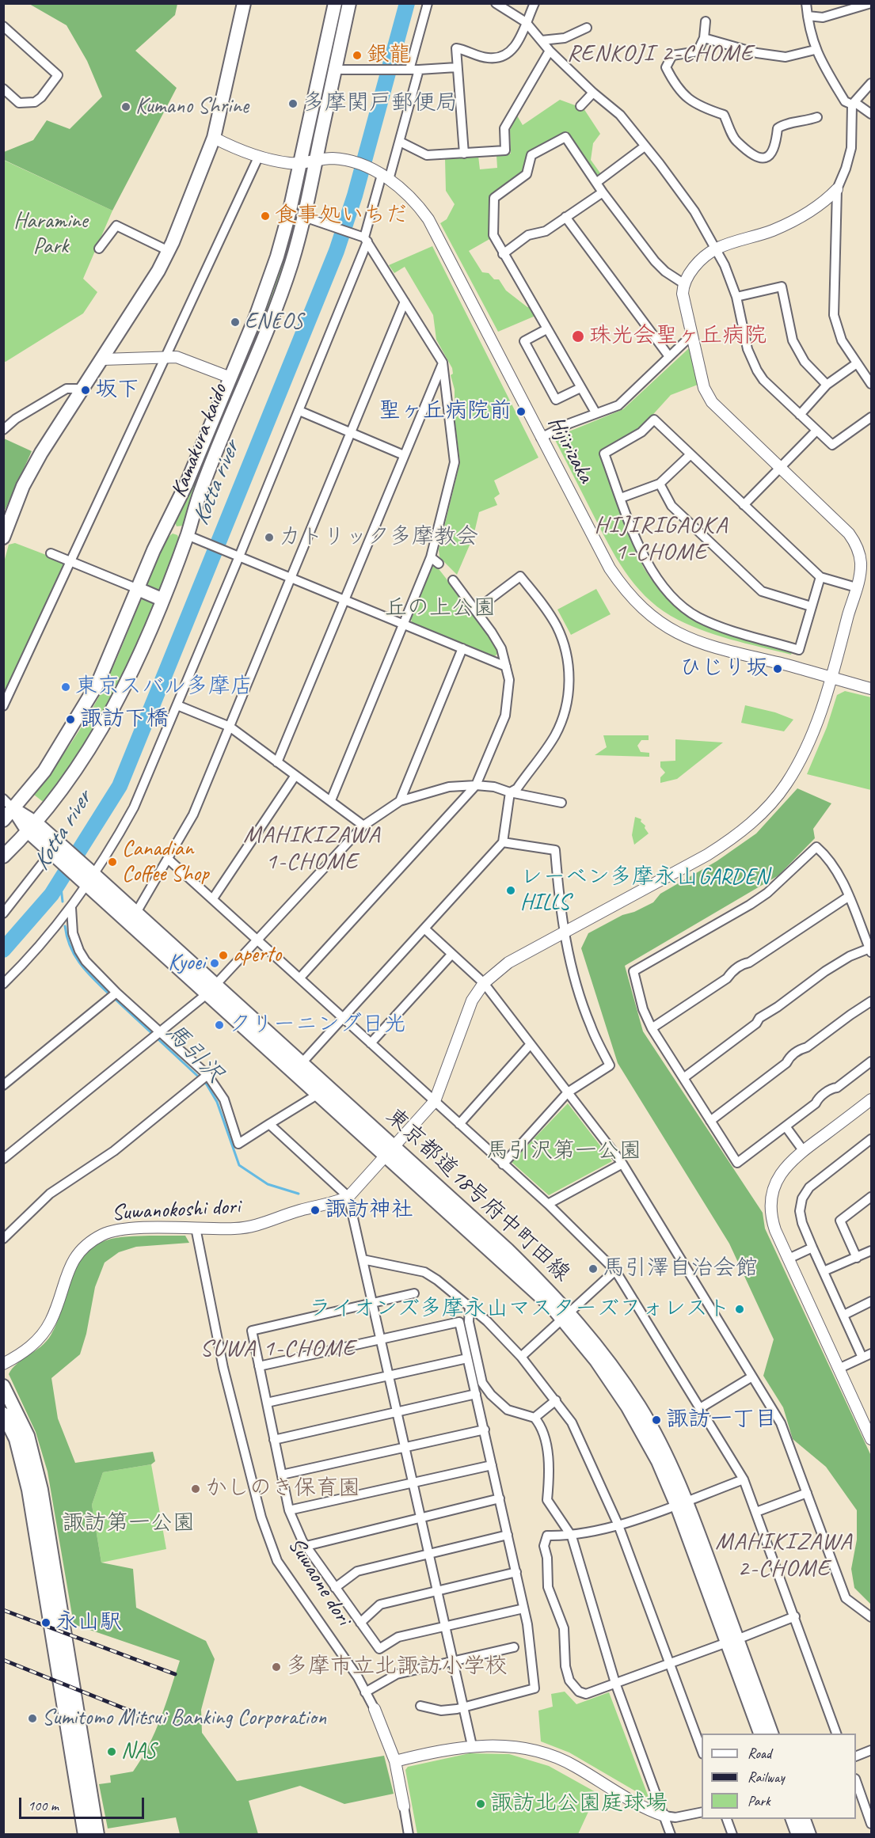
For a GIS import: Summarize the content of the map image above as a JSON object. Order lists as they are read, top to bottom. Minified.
{"streets":{"main road":["Kamakura kaido","東京都道18号府中町田線"],"street":["Hijirizaka","Suwanokoshi dori","Suwaone dori"]},"crossings":[["Kamakura kaido","Hijirizaka"],["Kamakura kaido","東京都道18号府中町田線"],["東京都道18号府中町田線","Suwanokoshi dori"],["Suwanokoshi dori","Suwaone dori"]],"districts":["RENKOJI 2-CHOME","HIJIRIGAOKA 1-CHOME","MAHIKIZAWA 1-CHOME","SUWA 1-CHOME","MAHIKIZAWA 2-CHOME"],"water":["Kotta river","馬引沢"],"parks":["Haramine Park","丘の上公園","馬引沢第一公園","諏訪第一公園"],"places":["銀龍","多摩関戸郵便局","Kumano Shrine","食事処いちだ","ENEOS","珠光会聖ヶ丘病院","坂下","聖ヶ丘病院前","カトリック多摩教会","ひじり坂","東京スバル多摩店","諏訪下橋","Canadian Coffee Shop","レーベン多摩永山GARDEN HILLS","aperto","Kyoei","クリーニング日光","諏訪神社","馬引澤自治会館","ライオンズ多摩永山マスターズフォレスト","諏訪一丁目","かしのき保育園","永山駅","多摩市立北諏訪小学校","Sumitomo Mitsui Banking Corporation","NAS","諏訪北公園庭球場"],"legend":["Road","Railway","Park"],"scale_bar":"100 m"}
